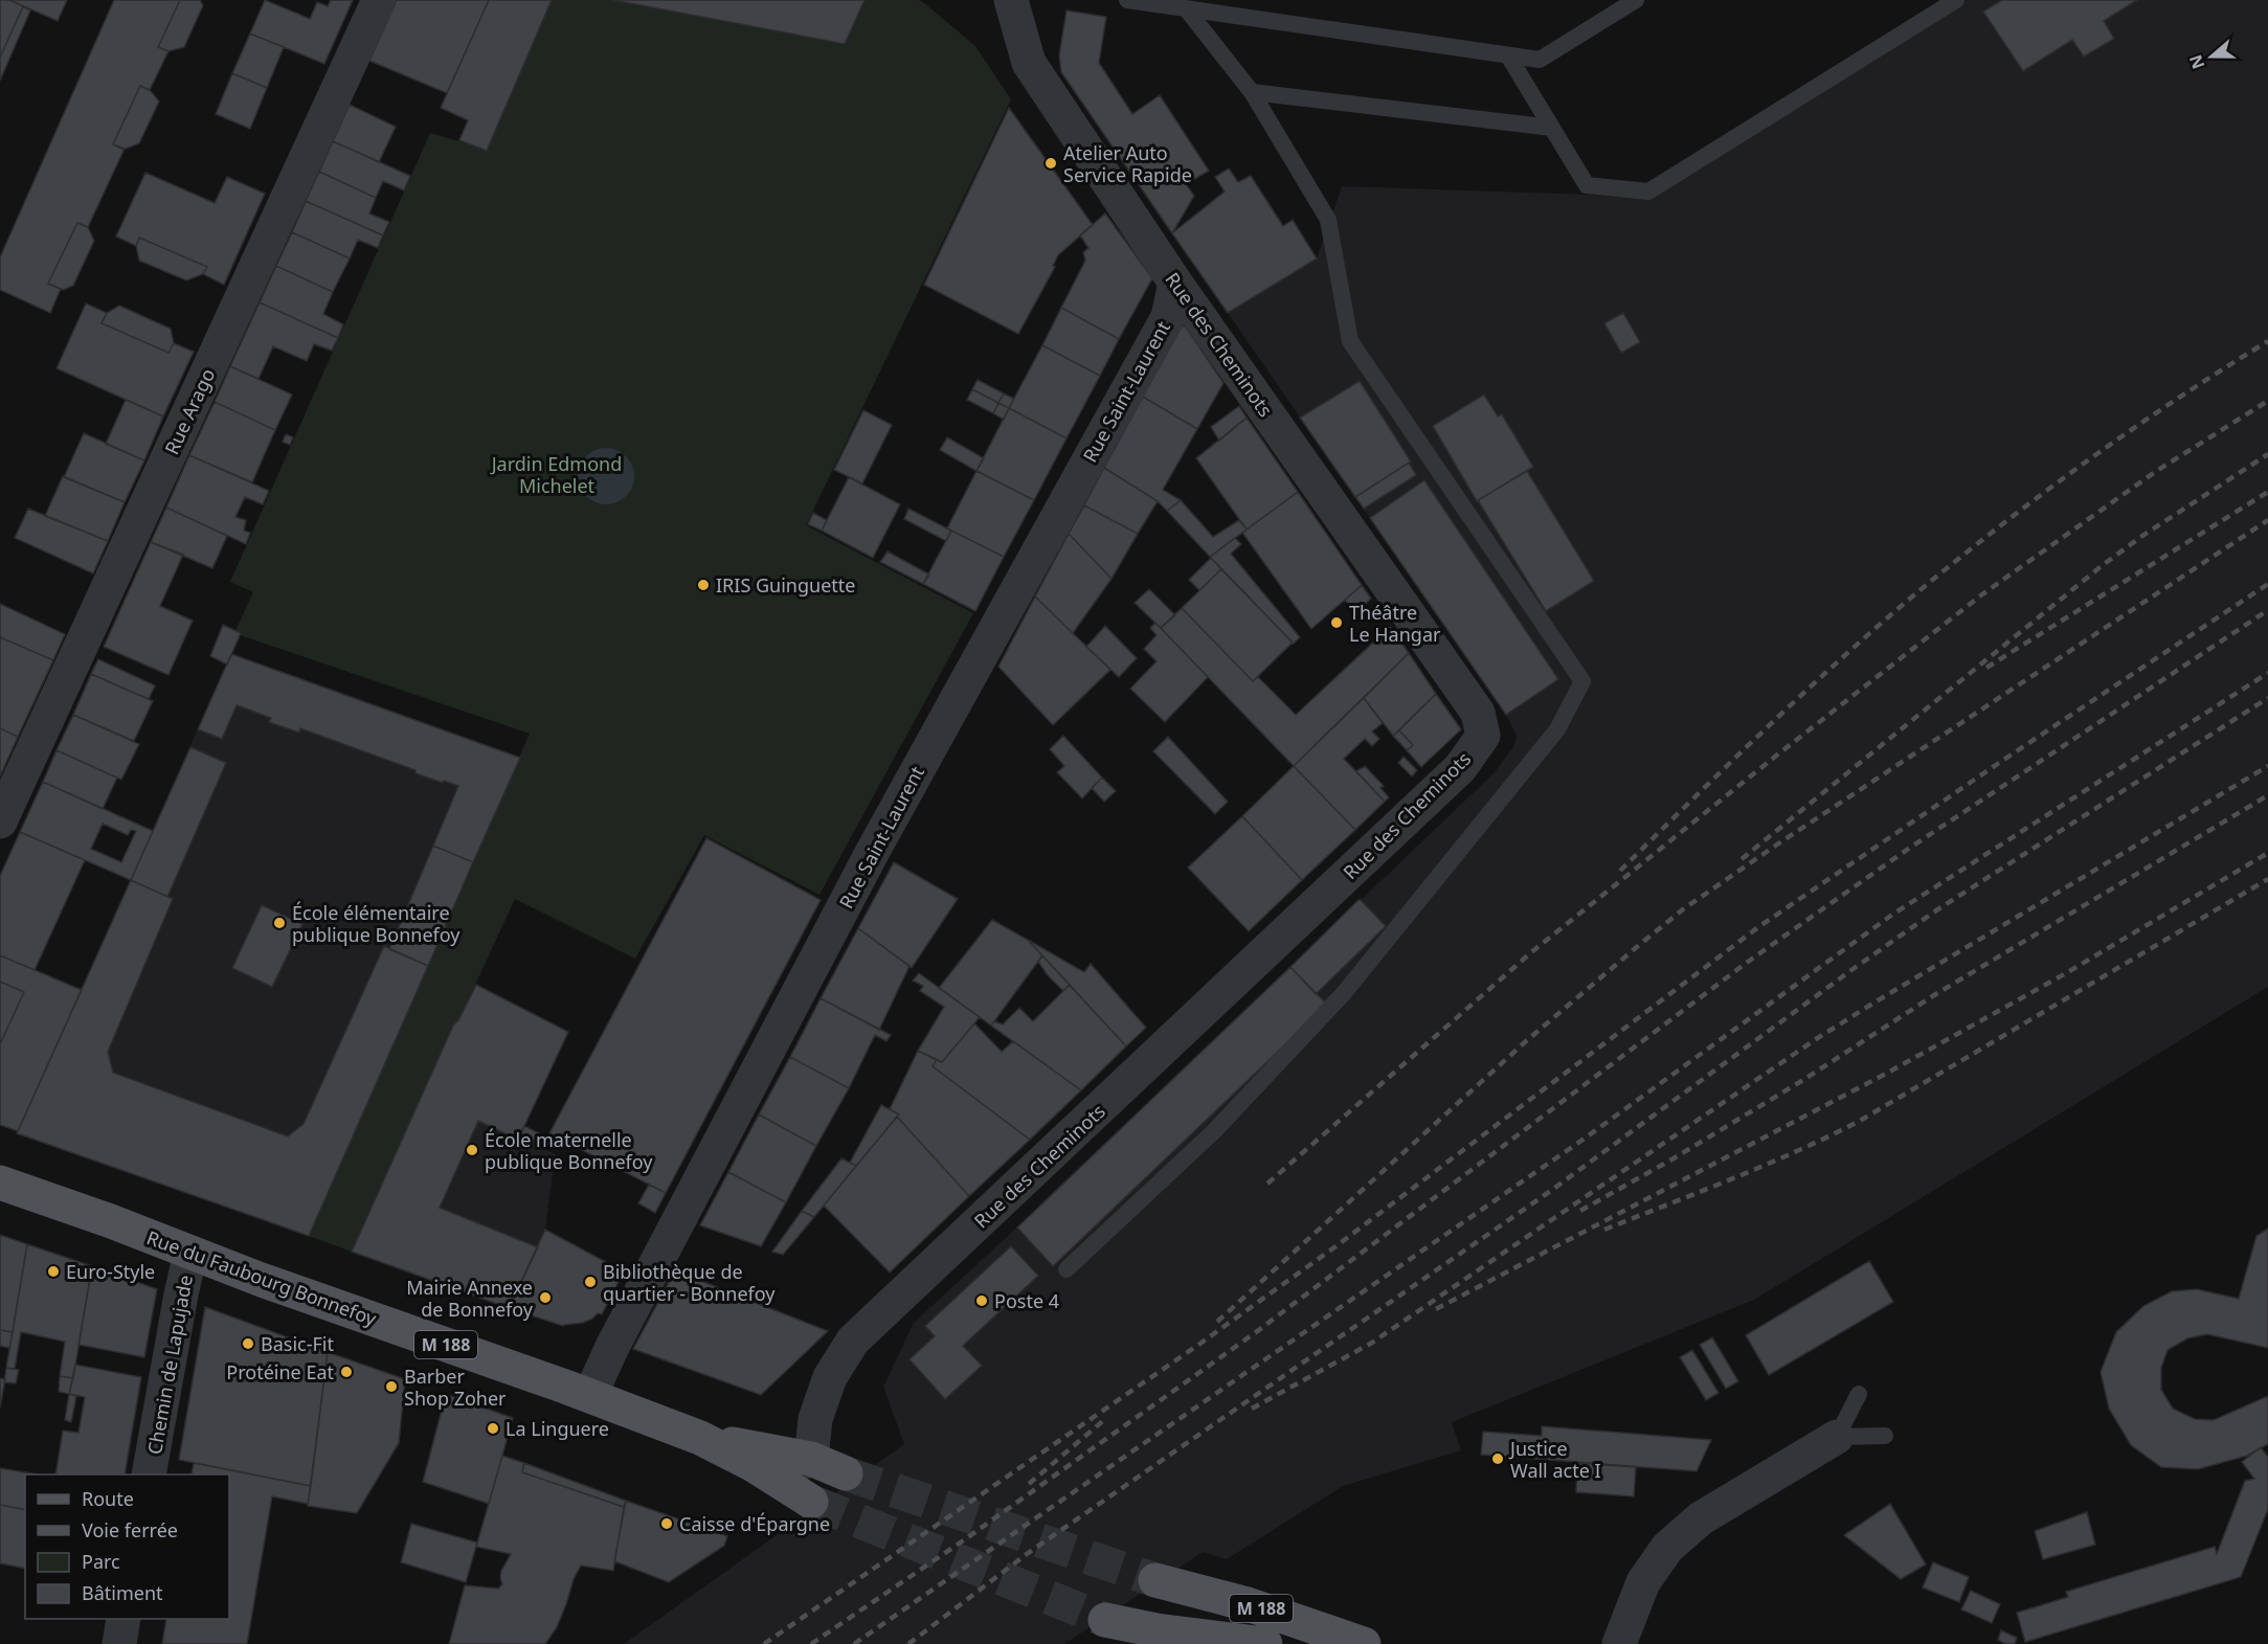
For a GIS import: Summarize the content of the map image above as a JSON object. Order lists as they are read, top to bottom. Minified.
{"streets":{"main road":["Rue du Faubourg Bonnefoy","M 188"],"street":["Rue des Cheminots","Rue Saint-Laurent","Rue Arago","Chemin de Lapujade"]},"crossings":[["Rue des Cheminots","Rue Saint-Laurent"],["Rue des Cheminots","Rue du Faubourg Bonnefoy"],["Rue Saint-Laurent","Rue du Faubourg Bonnefoy"],["Rue du Faubourg Bonnefoy","Chemin de Lapujade"]],"parks":["Jardin Edmond Michelet"],"places":["Atelier Auto Service Rapide","IRIS Guinguette","Théâtre Le Hangar","École élémentaire publique Bonnefoy","École maternelle publique Bonnefoy","Euro-Style","Bibliothèque de quartier - Bonnefoy","Mairie Annexe de Bonnefoy","Poste 4","Basic-Fit","Protéine Eat","Barber Shop Zoher","La Linguere","Justice Wall acte I","Caisse d'Épargne"],"legend":["Route","Voie ferrée","Parc","Bâtiment"],"north":"left"}
